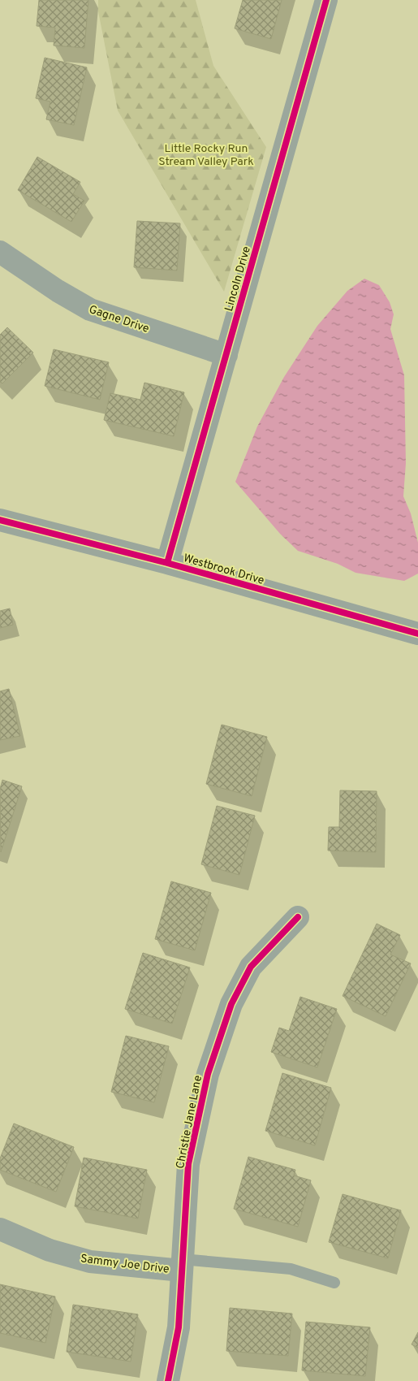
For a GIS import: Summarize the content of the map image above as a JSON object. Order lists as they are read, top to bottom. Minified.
{"streets":{"street":["Lincoln Drive","Gagne Drive","Westbrook Drive","Christie Jane Lane","Sammy Joe Drive"]},"crossings":[["Lincoln Drive","Gagne Drive"],["Lincoln Drive","Westbrook Drive"],["Christie Jane Lane","Sammy Joe Drive"]],"parks":["Little Rocky Run Stream Valley Park"]}
